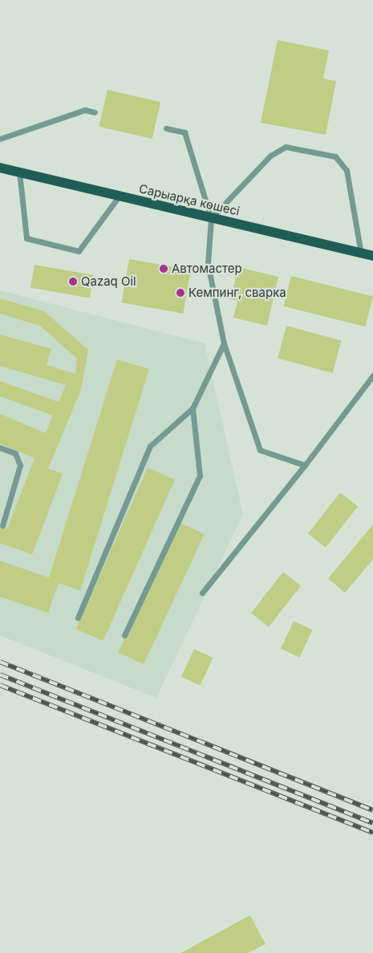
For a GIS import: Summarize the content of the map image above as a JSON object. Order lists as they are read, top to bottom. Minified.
{"streets":{"main road":["Сарыарқа көшесі"]},"places":["Автомастер","Qazaq Oil","Кемпинг, сварка"]}
